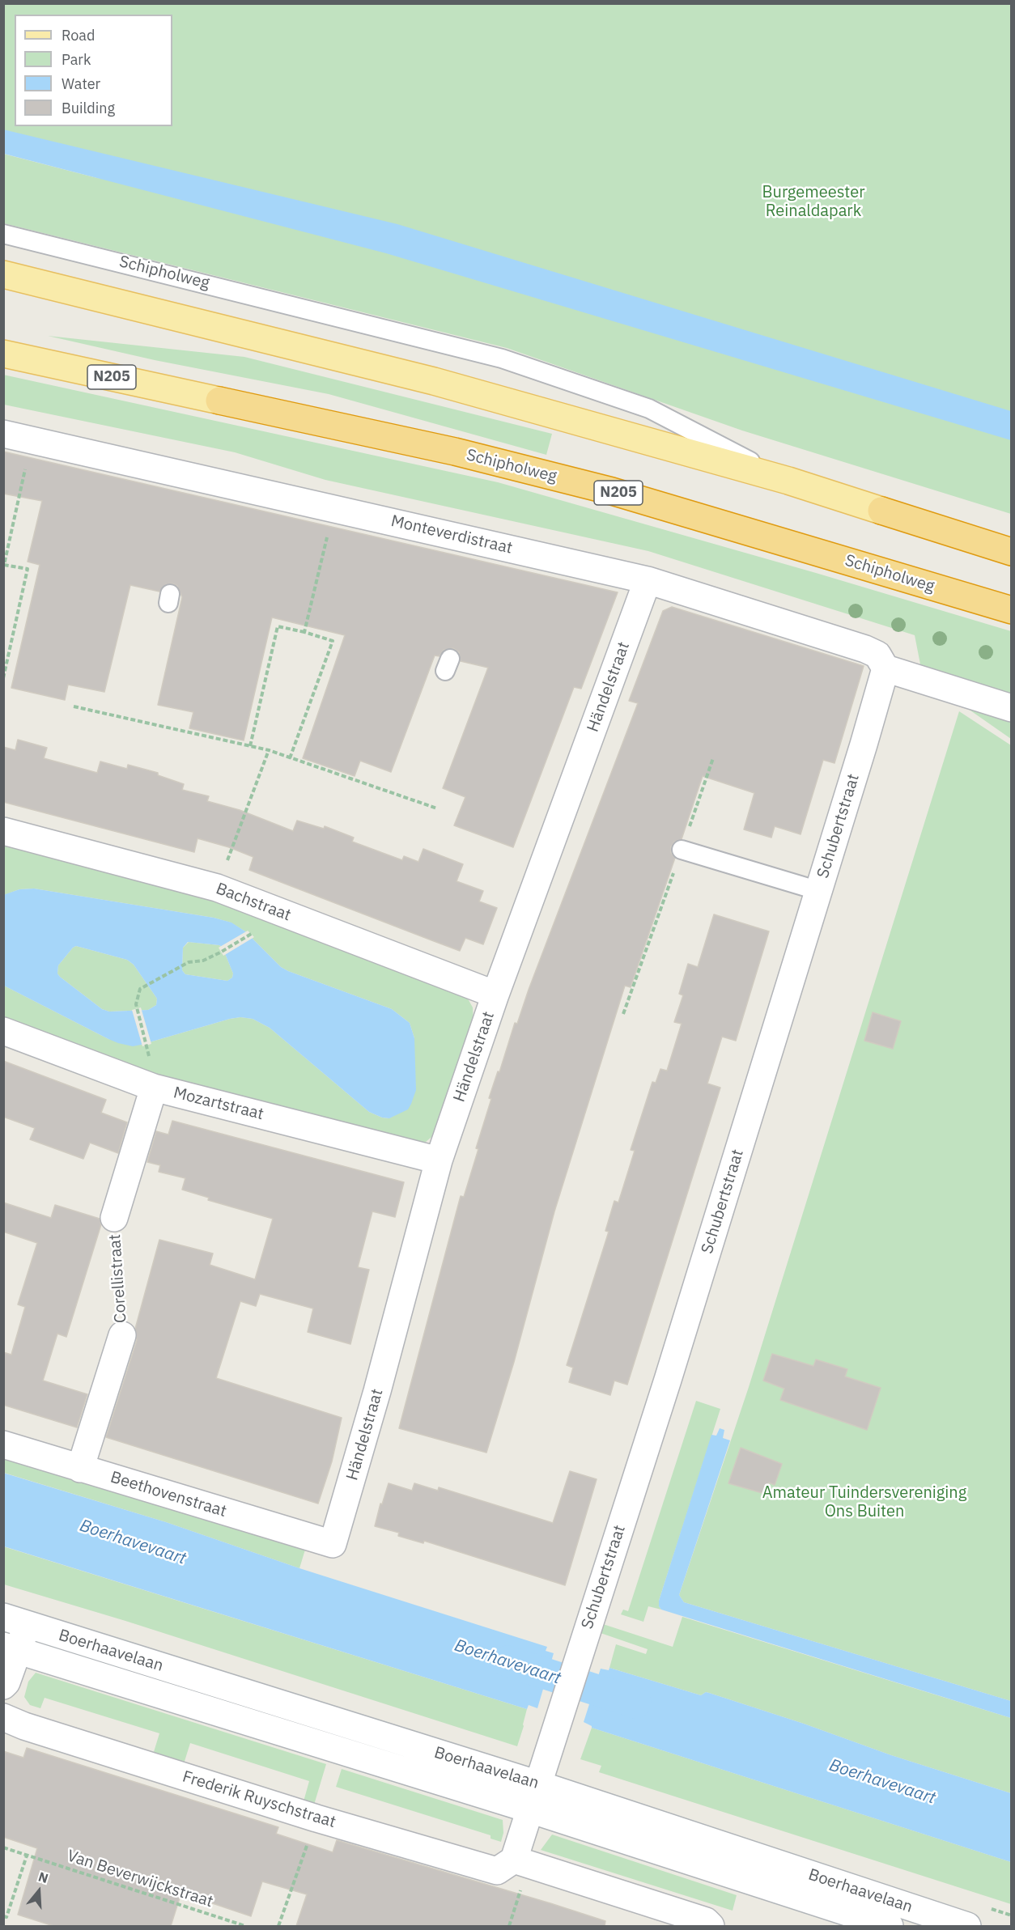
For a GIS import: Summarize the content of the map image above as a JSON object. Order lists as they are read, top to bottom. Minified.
{"streets":{"highway":["Schipholweg","N205"],"street":["Monteverdistraat","Händelstraat","Schubertstraat","Bachstraat","Mozartstraat","Corellistraat","Beethovenstraat","Boerhaavelaan","Frederik Ruyschstraat"],"path":["Van Beverwijckstraat"]},"crossings":[["Monteverdistraat","Händelstraat"],["Monteverdistraat","Schubertstraat"],["Händelstraat","Bachstraat"],["Händelstraat","Mozartstraat"],["Händelstraat","Beethovenstraat"],["Schubertstraat","Boerhaavelaan"],["Schubertstraat","Frederik Ruyschstraat"],["Mozartstraat","Corellistraat"],["Corellistraat","Beethovenstraat"]],"water":["Boerhavevaart"],"parks":["Burgemeester Reinaldapark","Amateur Tuindersvereniging Ons Buiten"],"legend":["Road","Park","Water","Building"],"north":"top"}
